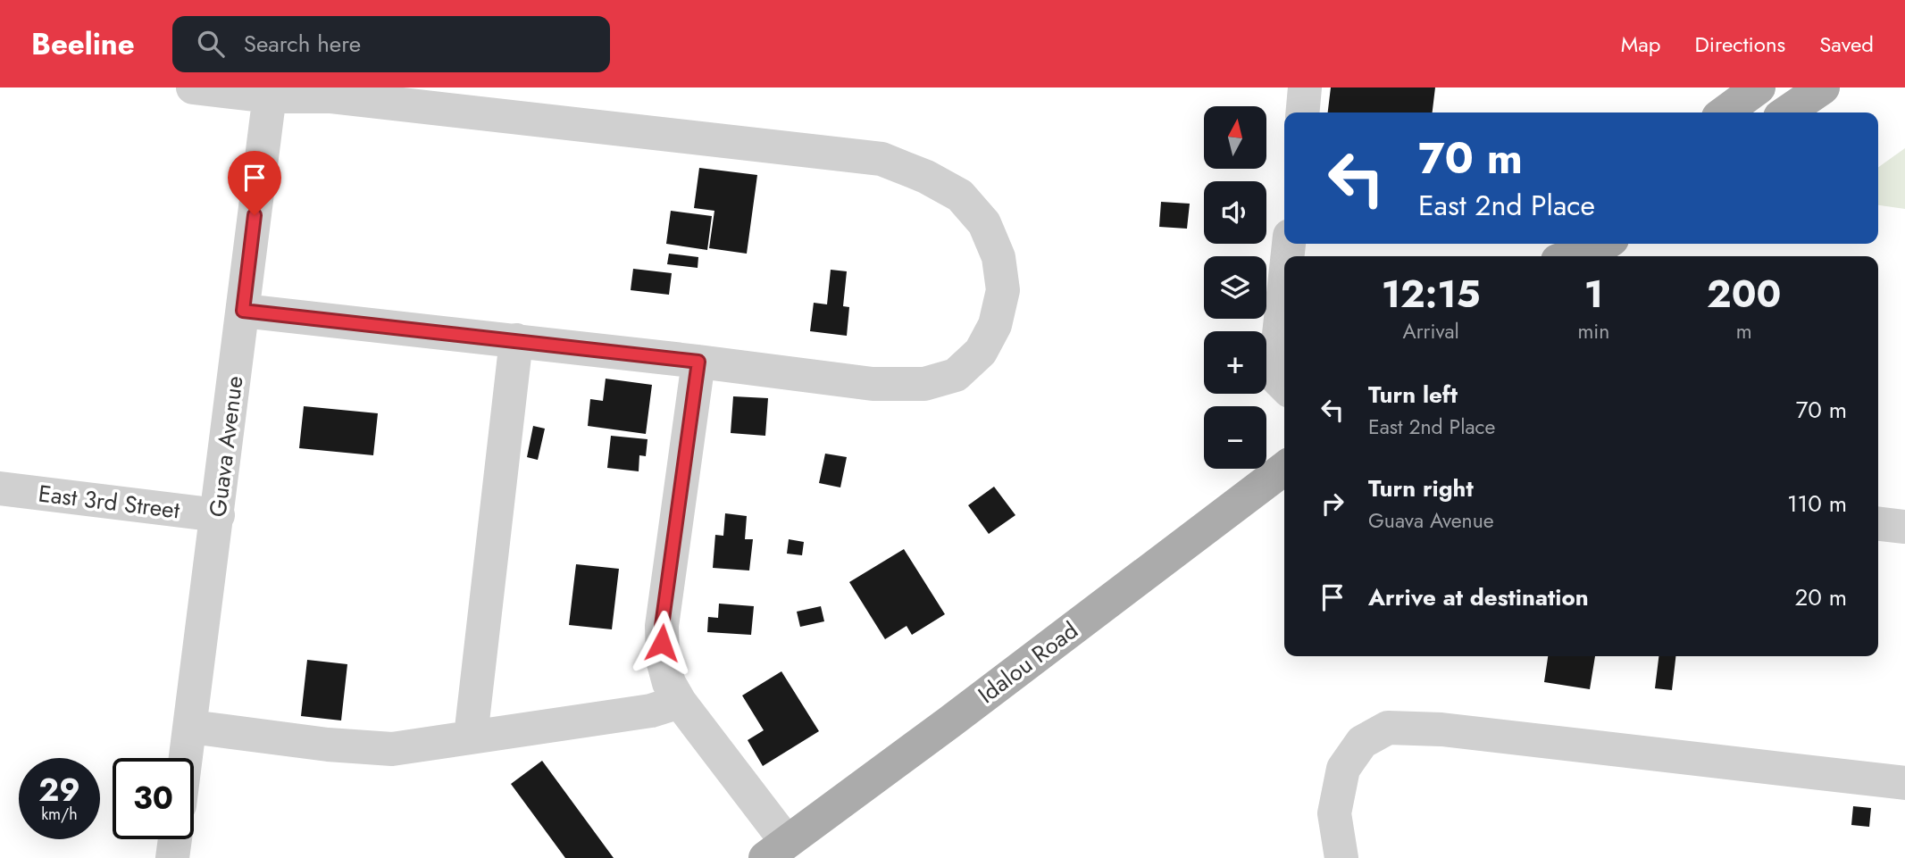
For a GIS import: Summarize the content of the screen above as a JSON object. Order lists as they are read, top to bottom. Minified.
{"streets":{"main road":["Idalou Road"],"street":["Guava Avenue","East 3rd Street"]},"crossings":[["Guava Avenue","East 3rd Street"]],"north":"top","page":{"header":"Beeline","search":"Search here","nav":["Map","Directions","Saved"],"map_buttons":["+","−"],"turn":["70 m","East 2nd Place"],"eta":["12:15","Arrival","1","min","200","m"],"list":[{"name":"Turn left","note":"East 2nd Place","value":"70 m"},{"name":"Turn right","note":"Guava Avenue","value":"110 m"},{"name":"Arrive at destination","value":"20 m"}],"speed":"29 km/h","limit":"30"}}
